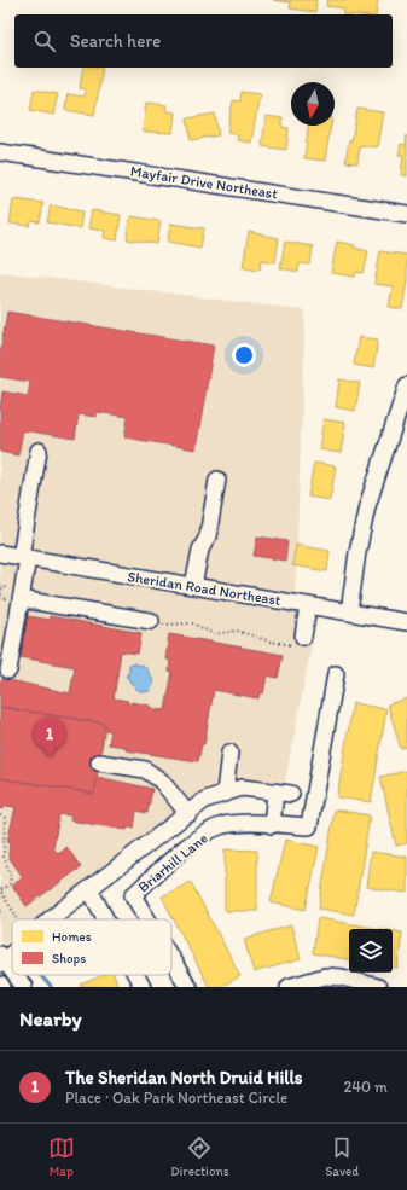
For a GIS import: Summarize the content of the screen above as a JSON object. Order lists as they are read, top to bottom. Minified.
{"streets":{"street":["Mayfair Drive Northeast","Sheridan Road Northeast","Briarhill Lane"]},"legend":["Homes","Shops"],"north":"bottom","page":{"search":"Search here","pins":"1","heading":"Nearby","list":[{"mark":"1","name":"The Sheridan North Druid Hills","note":"Place · Oak Park Northeast Circle","value":"240 m"}],"nav":["Map","Directions","Saved"]}}
